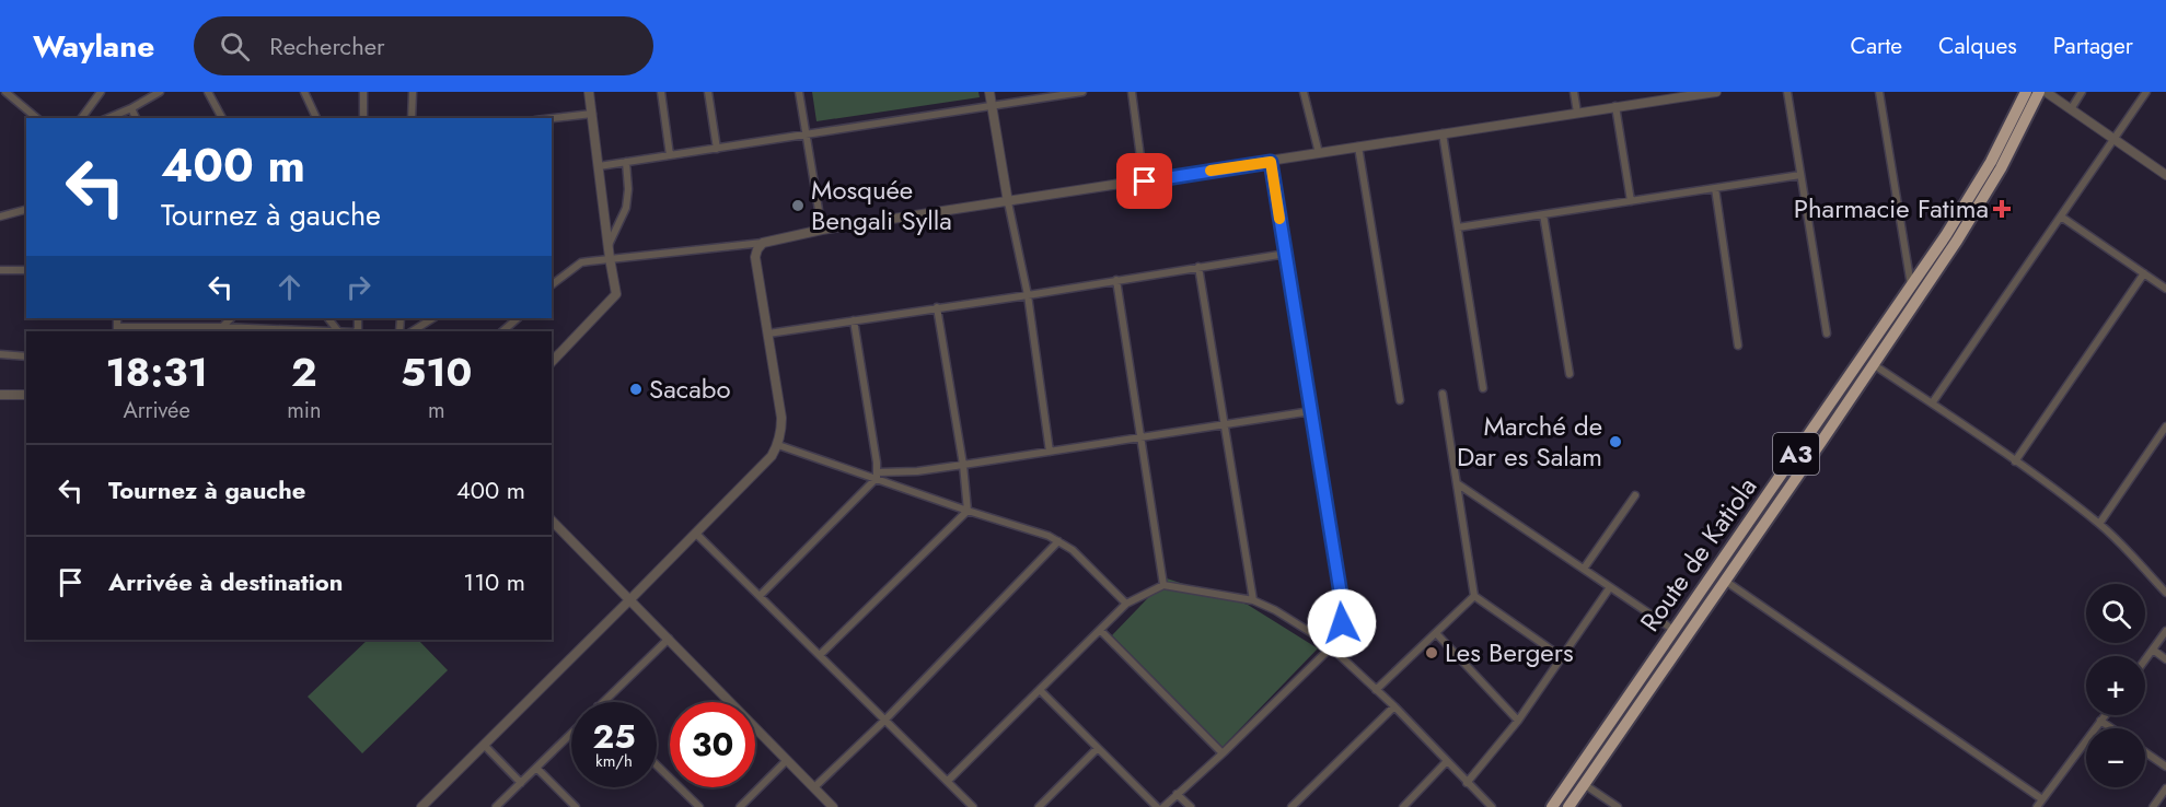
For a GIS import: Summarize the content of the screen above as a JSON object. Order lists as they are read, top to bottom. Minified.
{"streets":{"highway":["A3","Route de Katiola"]},"places":{"other":["Mosquée Bengali Sylla","Sacabo","Marché de Dar es Salam","Les Bergers"],"health":["Pharmacie Fatima"]},"page":{"header":"Waylane","search":"Rechercher","nav":["Carte","Calques","Partager"],"turn":["400 m","Tournez à gauche"],"eta":["18:31","Arrivée","2","min","510","m"],"list":[{"name":"Tournez à gauche","value":"400 m"},{"name":"Arrivée à destination","value":"110 m"}],"map_buttons":["+","−"],"speed":"25 km/h","limit":"30"}}
